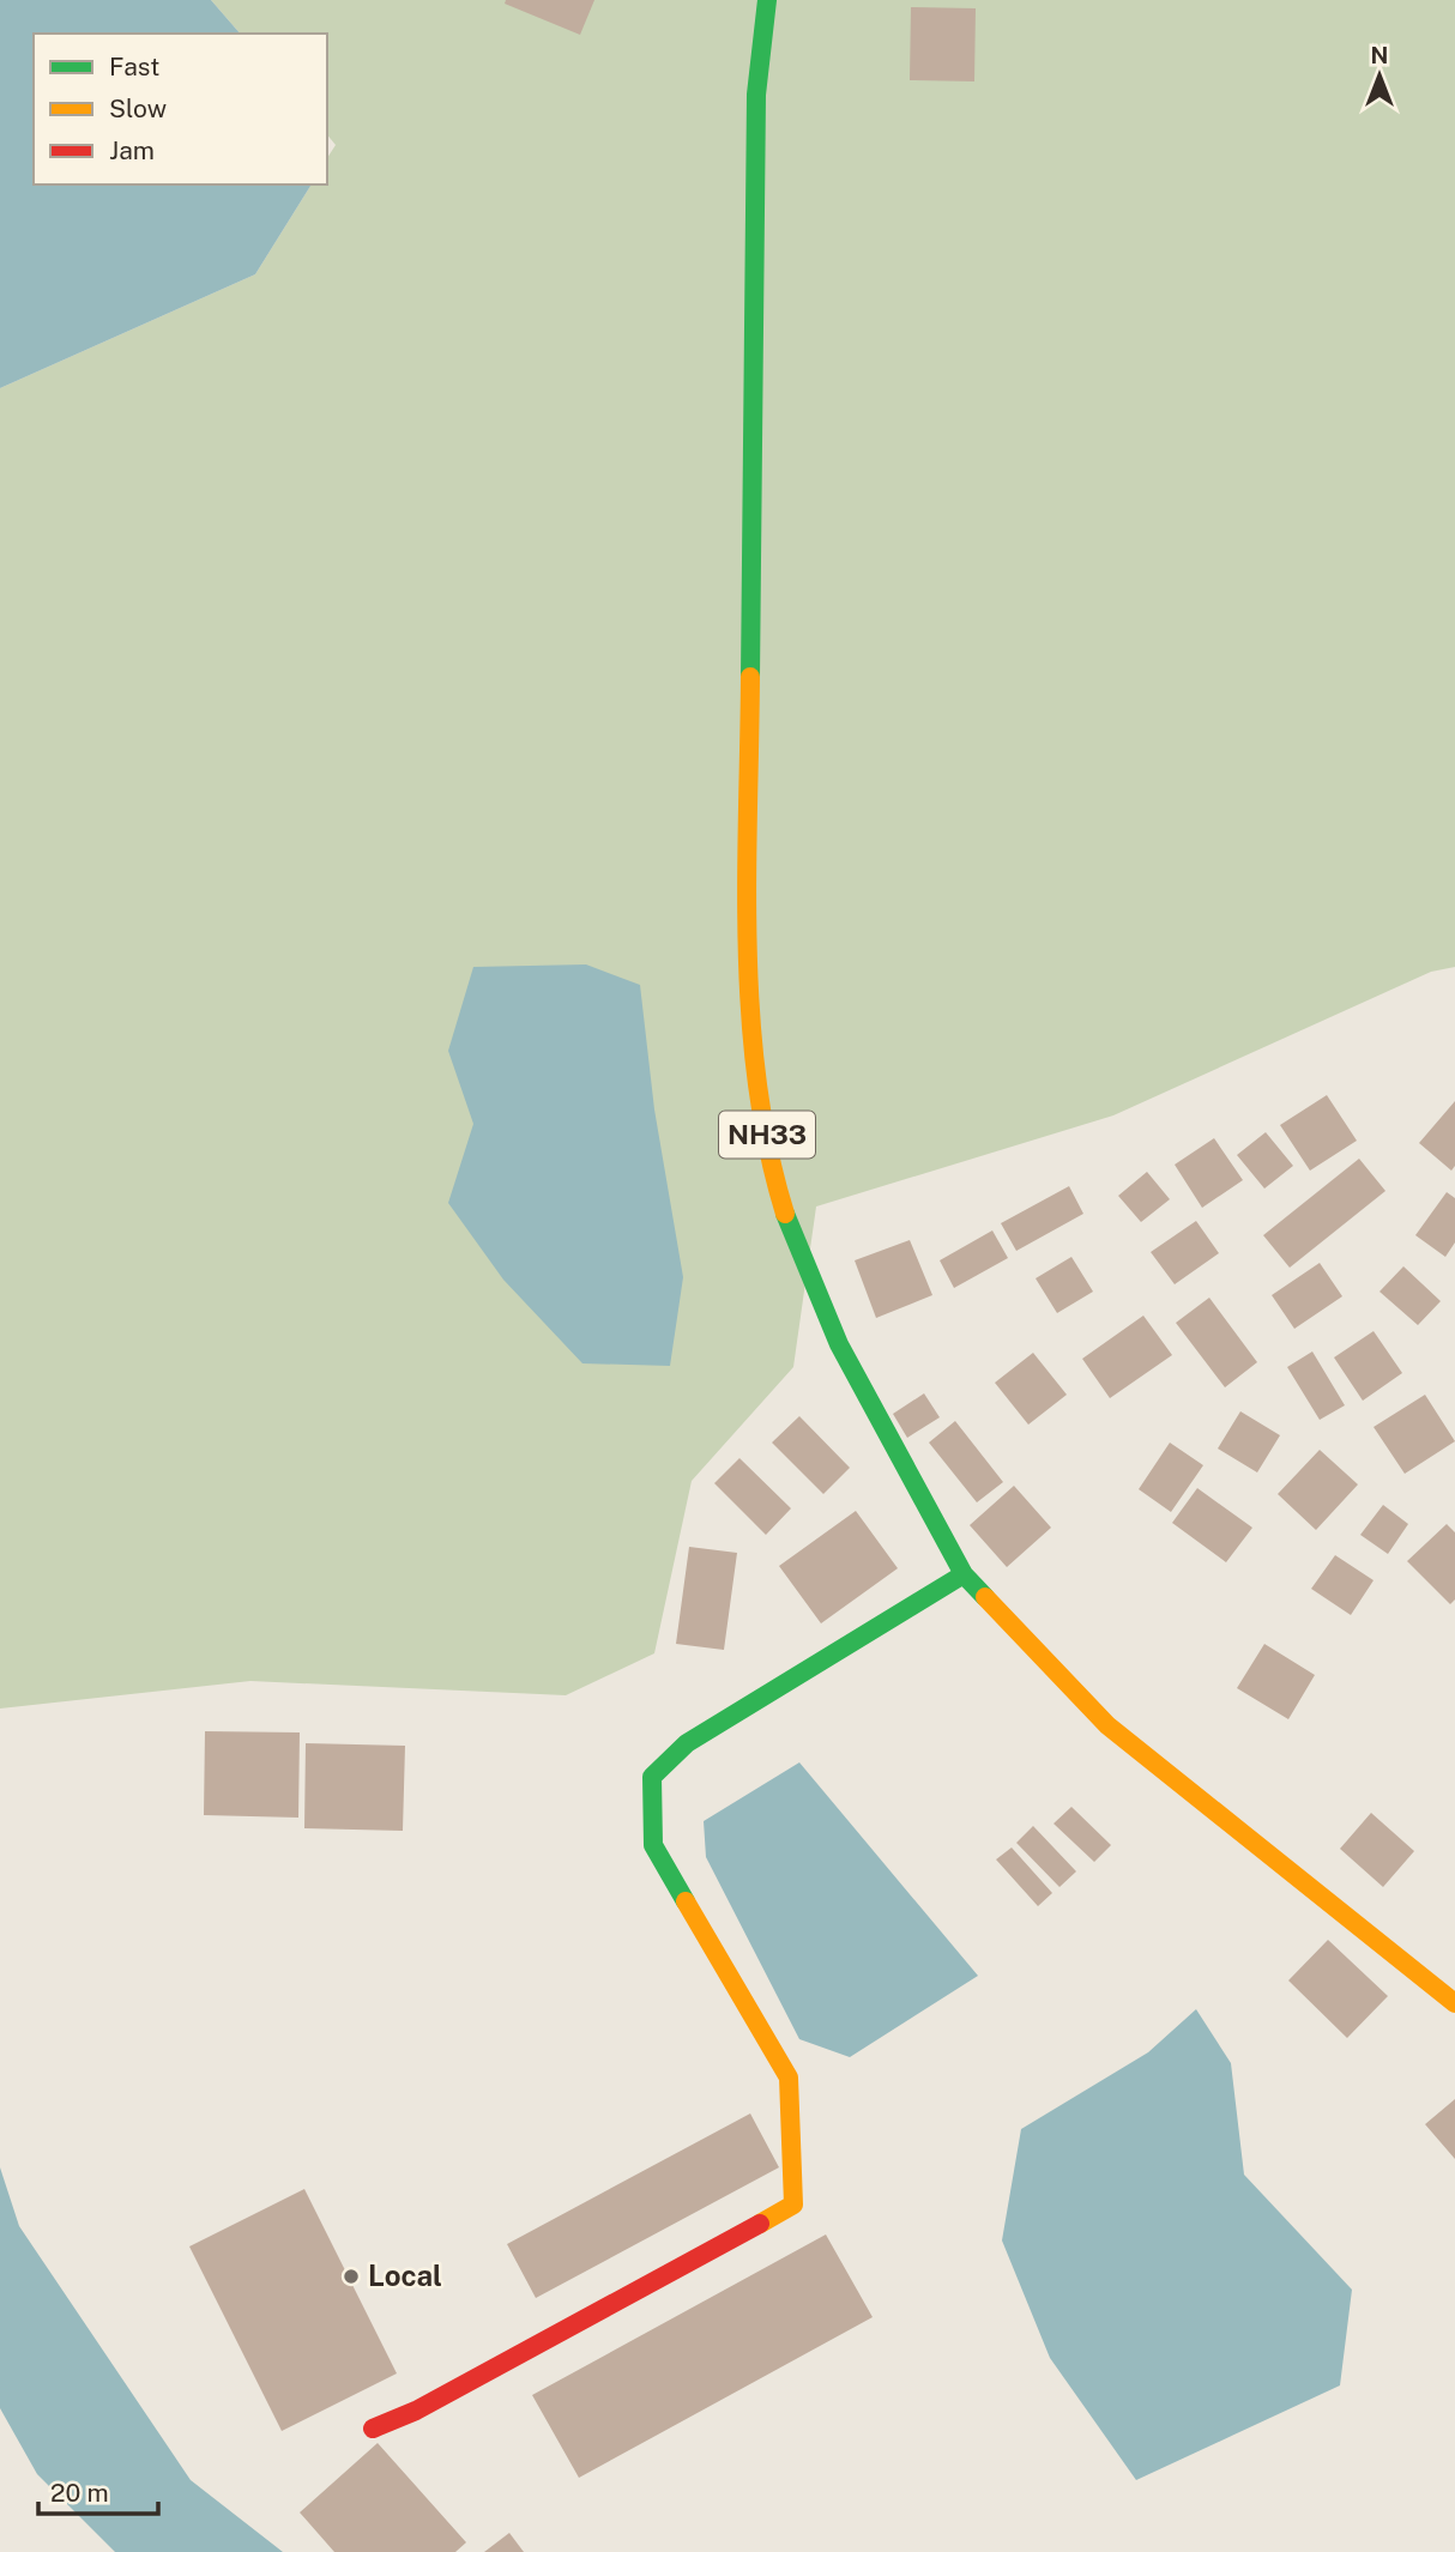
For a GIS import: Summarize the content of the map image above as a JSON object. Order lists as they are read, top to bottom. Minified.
{"streets":{"main road":["NH33"]},"places":["Local"],"legend":["Fast","Slow","Jam"],"scale_bar":"20 m","north":"top"}
